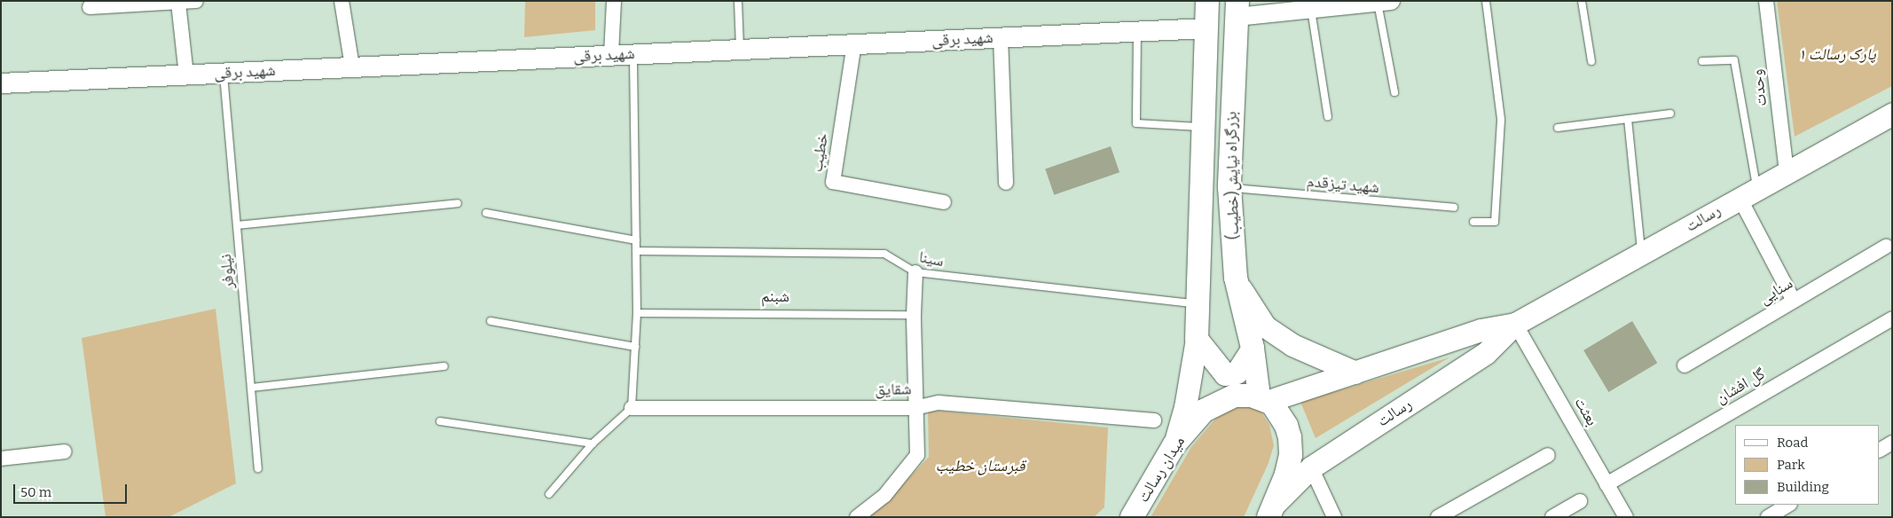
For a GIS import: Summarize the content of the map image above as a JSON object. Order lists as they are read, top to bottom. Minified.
{"streets":{"highway":["بزرگراه نیایش(خطیب)","میدان رسالت"],"main road":["شهید برقی","رسالت"],"street":["وحدت","خطیب","سنایی","گل افشان","شقایق","بعثت"],"lane":["شهید تیزقدم","سینا","نیلوفر","شبنم"]},"crossings":[["شهید برقی","خطیب"],["شهید برقی","بزرگراه نیایش(خطیب)"],["شهید برقی","نیلوفر"],["وحدت","رسالت"],["بزرگراه نیایش(خطیب)","شهید تیزقدم"],["بزرگراه نیایش(خطیب)","سینا"],["رسالت","بعثت"],["رسالت","میدان رسالت"],["گل افشان","بعثت"]],"parks":["پارک رسالت ۱","قبرستان خطیب"],"legend":["Road","Park","Building"],"scale_bar":"50 m"}
